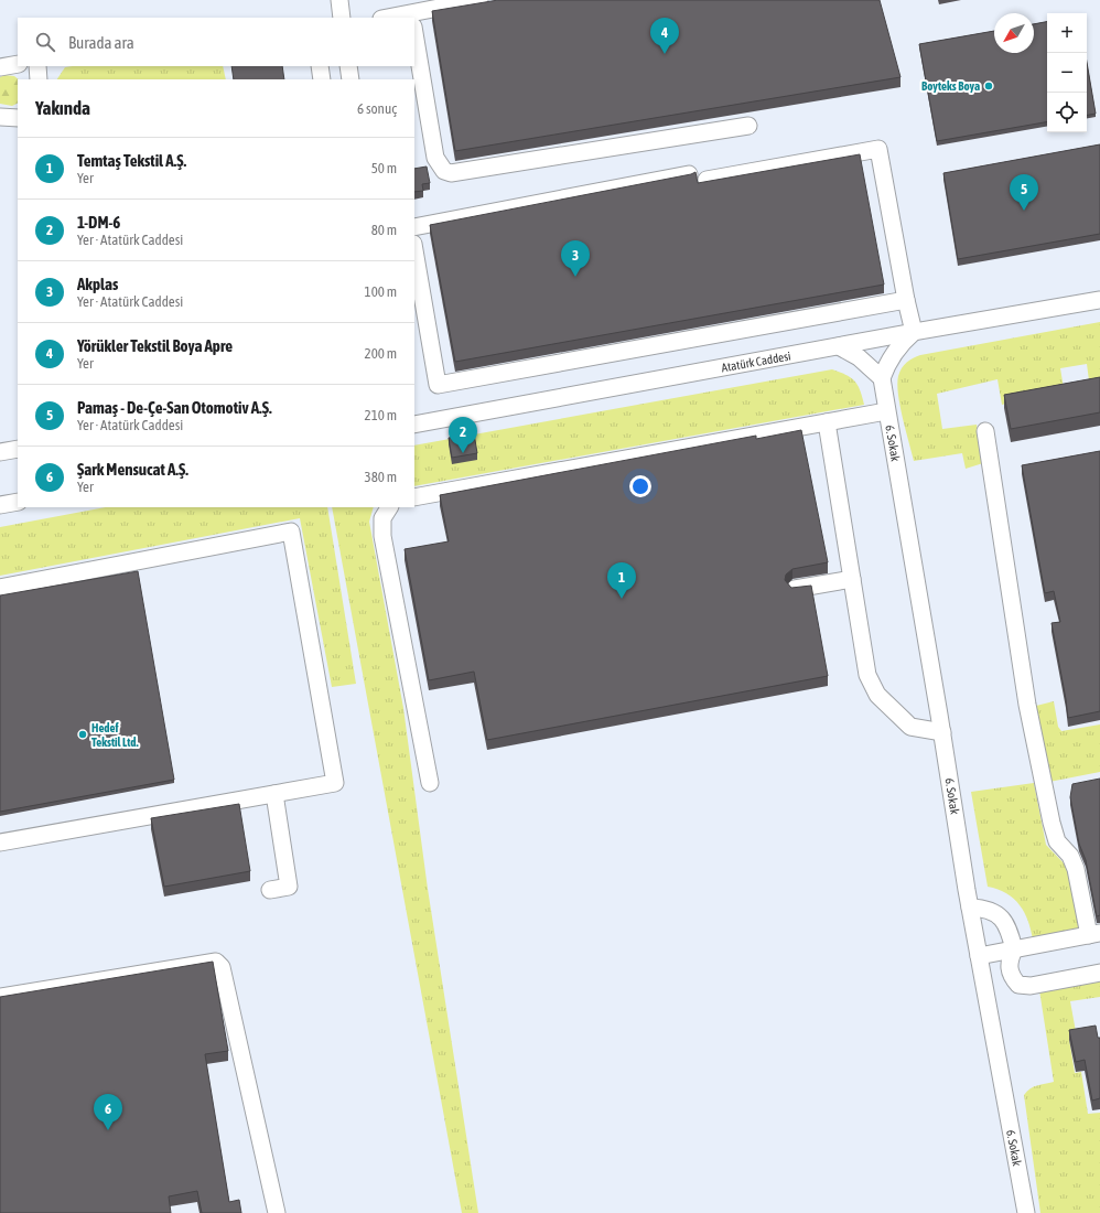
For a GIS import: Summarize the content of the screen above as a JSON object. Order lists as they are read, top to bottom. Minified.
{"streets":{"street":["Atatürk Caddesi","6. Sokak"]},"places":["Boyteks Boya","Hedef Tekstil Ltd."],"north":"bottom left","page":{"map_buttons":["+","−"],"pins":["4","5","3","2","1","6"],"search":"Burada ara","heading":["Yakında","6 sonuç"],"list":[{"mark":"1","name":"Temtaş Tekstil A.Ş.","note":"Yer","value":"50 m"},{"mark":"2","name":"1-DM-6","note":"Yer · Atatürk Caddesi","value":"80 m"},{"mark":"3","name":"Akplas","note":"Yer · Atatürk Caddesi","value":"100 m"},{"mark":"4","name":"Yörükler Tekstil Boya Apre","note":"Yer","value":"200 m"},{"mark":"5","name":"Pamaş - De-Çe-San Otomotiv A.Ş.","note":"Yer · Atatürk Caddesi","value":"210 m"},{"mark":"6","name":"Şark Mensucat A.Ş.","note":"Yer","value":"380 m"}]}}
